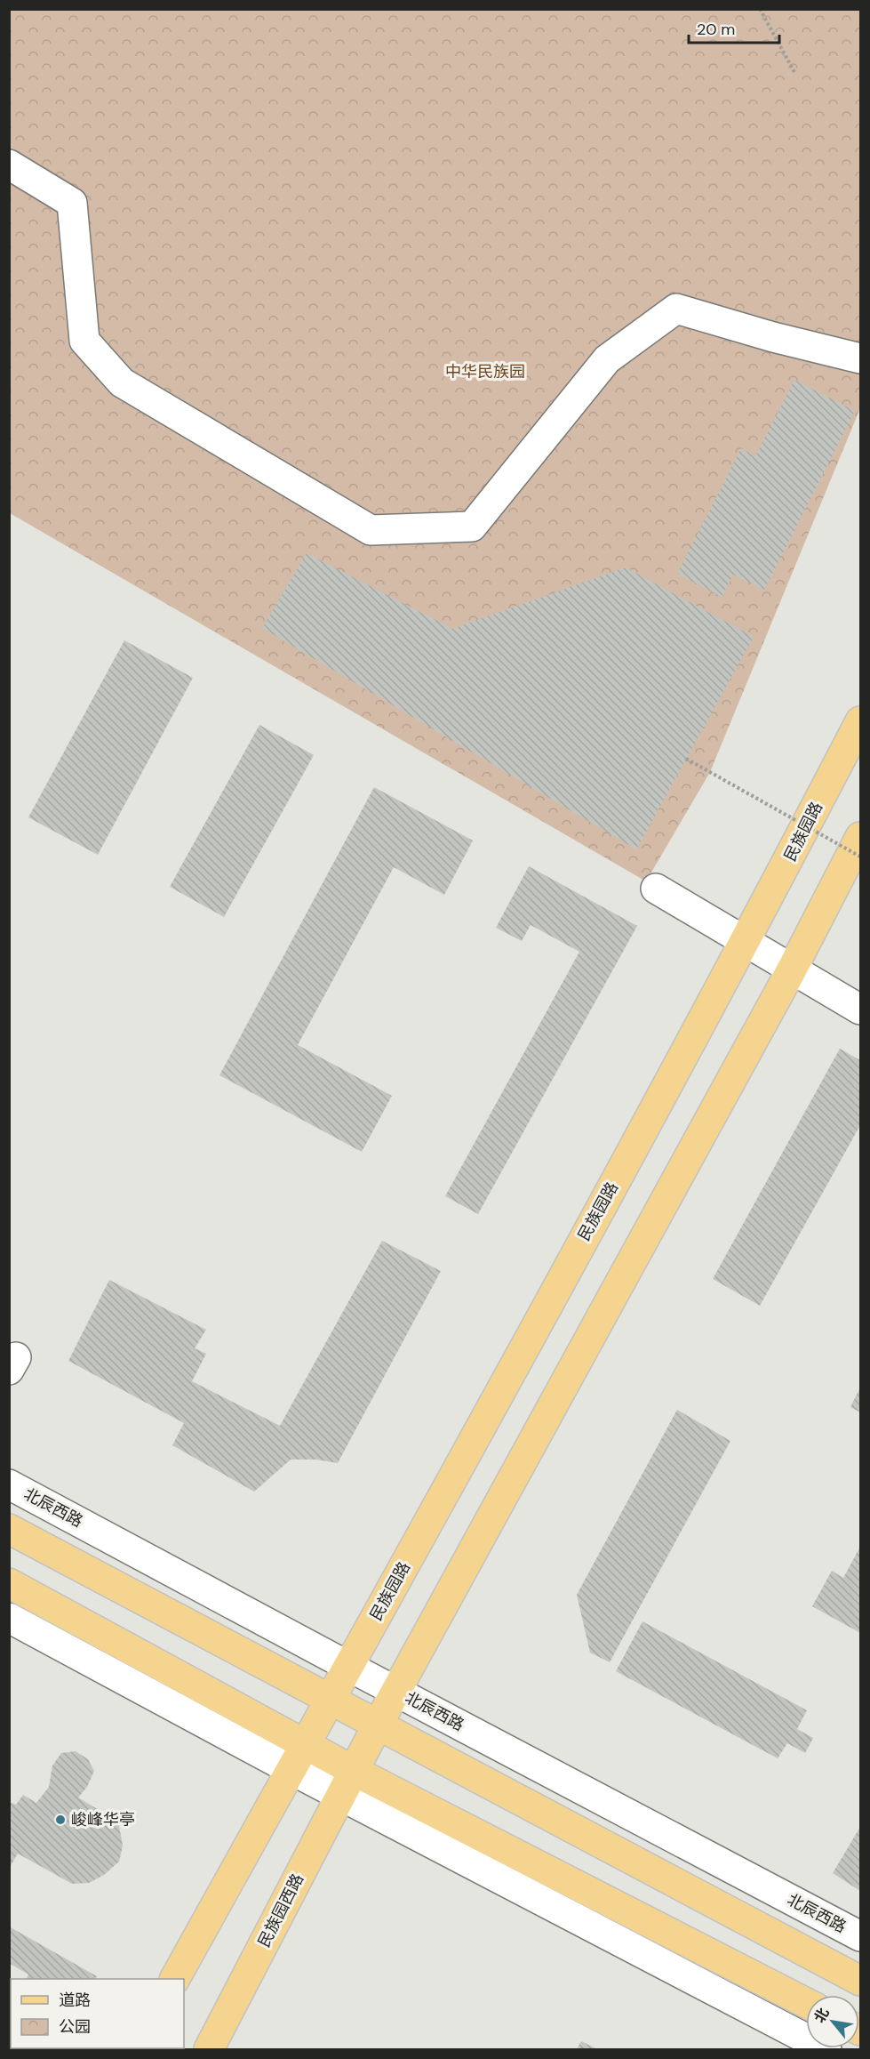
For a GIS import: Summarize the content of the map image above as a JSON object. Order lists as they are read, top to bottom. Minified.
{"streets":{"main road":["民族园路","民族园西路"],"street":["北辰西路"]},"crossings":[["民族园路","北辰西路"]],"parks":["中华民族园"],"places":["峻峰华亭"],"legend":["道路","公园"],"scale_bar":"20 m","north":"top left"}
